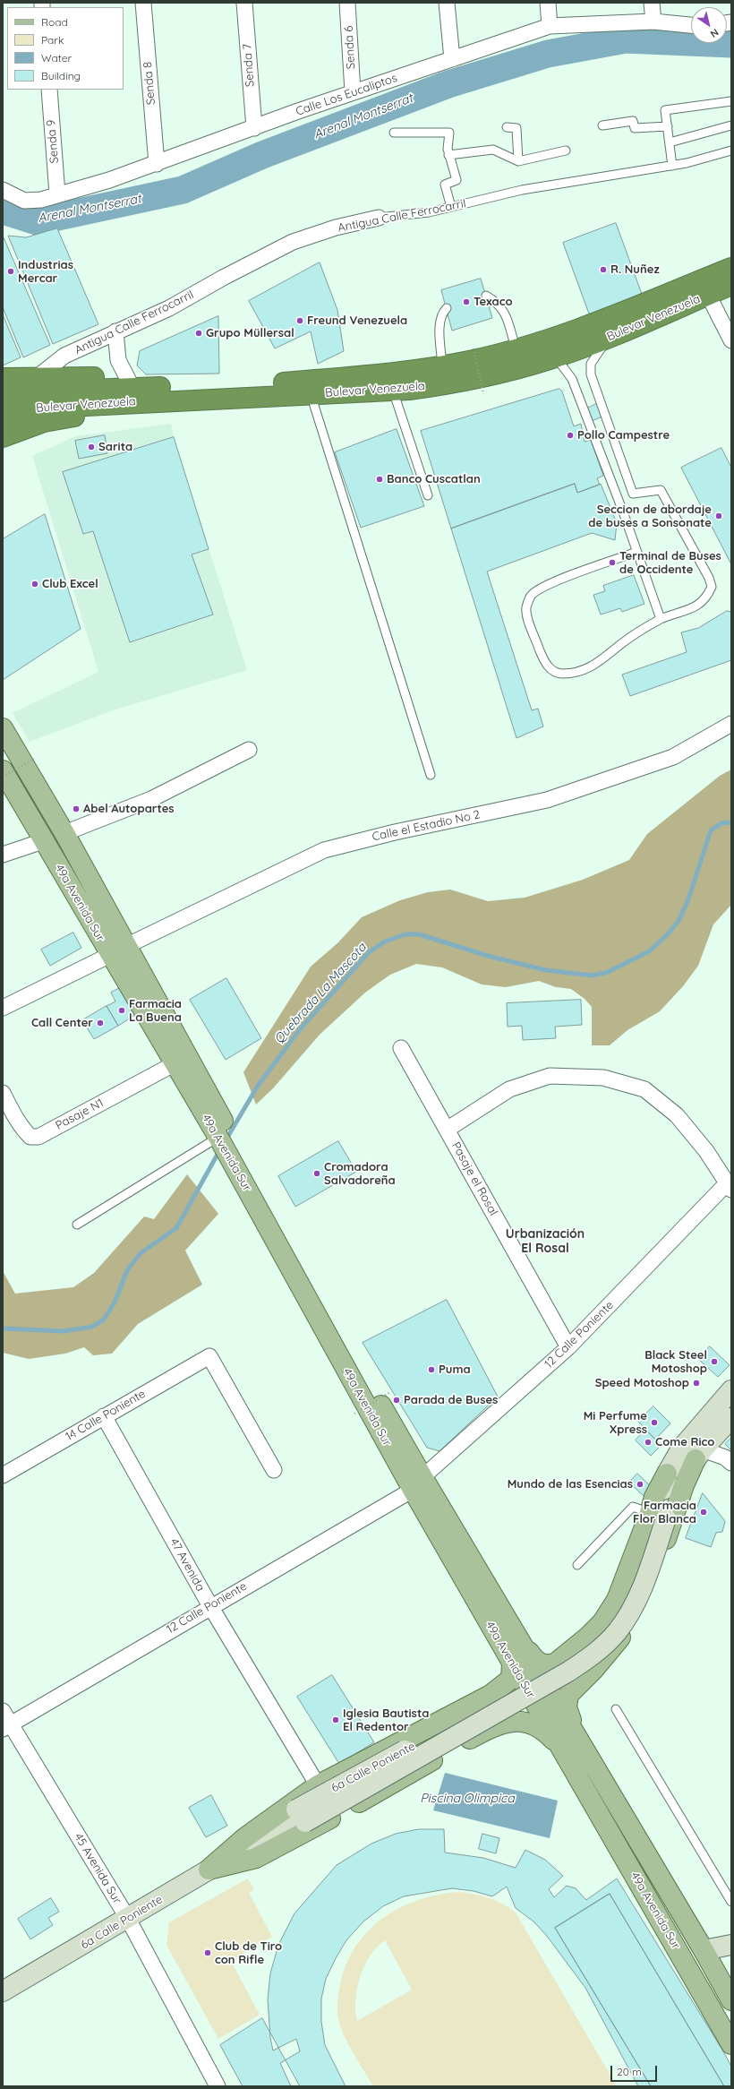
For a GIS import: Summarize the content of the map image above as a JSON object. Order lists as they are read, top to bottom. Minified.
{"streets":{"highway":["Bulevar Venezuela"],"main road":["49a Avenida Sur"],"street":["Senda 6","Senda 7","Senda 8","Calle Los Eucaliptos","Senda 9","Antigua Calle Ferrocarril","Calle el Estadio No 2","Pasaje N1","Pasaje el Rosal","12 Calle Poniente","14 Calle Poniente","47 Avenida","6a Calle Poniente","45 Avenida Sur"]},"crossings":[["Senda 6","Calle Los Eucaliptos"],["Senda 7","Calle Los Eucaliptos"],["Senda 8","Calle Los Eucaliptos"],["Calle Los Eucaliptos","Senda 9"],["Calle el Estadio No 2","49a Avenida Sur"],["49a Avenida Sur","Pasaje N1"],["49a Avenida Sur","12 Calle Poniente"],["Pasaje el Rosal","12 Calle Poniente"],["12 Calle Poniente","47 Avenida"],["12 Calle Poniente","45 Avenida Sur"],["14 Calle Poniente","47 Avenida"],["6a Calle Poniente","45 Avenida Sur"]],"districts":["Urbanización El Rosal"],"water":["Arenal Montserrat","Quebrada La Mascota","Piscina Olimpica"],"places":["R. Nuñez","Industrias Mercar","Texaco","Freund Venezuela","Grupo Müllersal","Pollo Campestre","Sarita","Banco Cuscatlan","Seccion de abordaje de buses a Sonsonate","Terminal de Buses de Occidente","Club Excel","Abel Autopartes","Farmacia La Buena","Call Center","Cromadora Salvadoreña","Black Steel Motoshop","Puma","Speed Motoshop","Parada de Buses","Mi Perfume Xpress","Come Rico","Mundo de las Esencias","Farmacia Flor Blanca","Iglesia Bautista El Redentor","Club de Tiro con Rifle"],"legend":["Road","Park","Water","Building"],"scale_bar":"20 m","north":"bottom right"}
